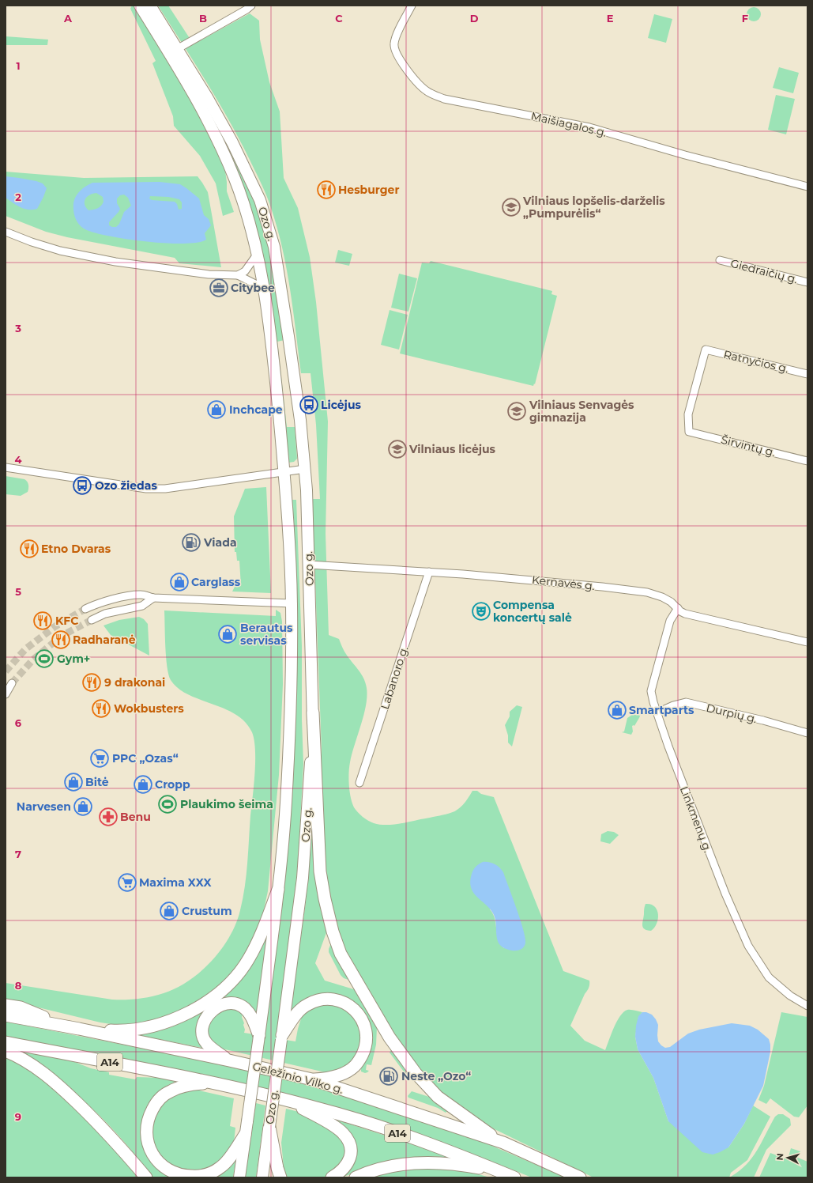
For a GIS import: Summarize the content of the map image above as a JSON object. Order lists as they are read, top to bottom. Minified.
{"streets":{"highway":["A14","Geležinio Vilko g."],"main road":["Ozo g."],"street":["Maišiagalos g.","Giedraičių g.","Ratnyčios g.","Širvintų g.","Kernavės g.","Labanoro g.","Durpių g.","Linkmenų g."]},"crossings":[["Ozo g.","Kernavės g."],["Ratnyčios g.","Širvintų g."],["Kernavės g.","Labanoro g."],["Kernavės g.","Linkmenų g."],["Durpių g.","Linkmenų g."]],"places":{"restaurant":["Hesburger","Etno Dvaras","KFC","Radharanė","9 drakonai","Wokbusters"],"school or university":["Vilniaus lopšelis-darželis „Pumpurėlis“","Vilniaus Senvagės gimnazija","Vilniaus licėjus"],"office":["Citybee"],"bus stop":["Licėjus","Ozo žiedas"],"shop":["Inchcape","Carglass","Berautus servisas","Smartparts","Bitė","Cropp","Narvesen","Crustum"],"fuel station":["Viada","Neste „Ozo“"],"theatre":["Compensa koncertų salė"],"sports":["Gym+","Plaukimo šeima"],"supermarket":["PPC „Ozas“","Maxima XXX"],"pharmacy":["Benu"]},"north":"left","grid":{"columns":["A","B","C","D","E","F"],"rows":["1","2","3","4","5","6","7","8","9"]}}
